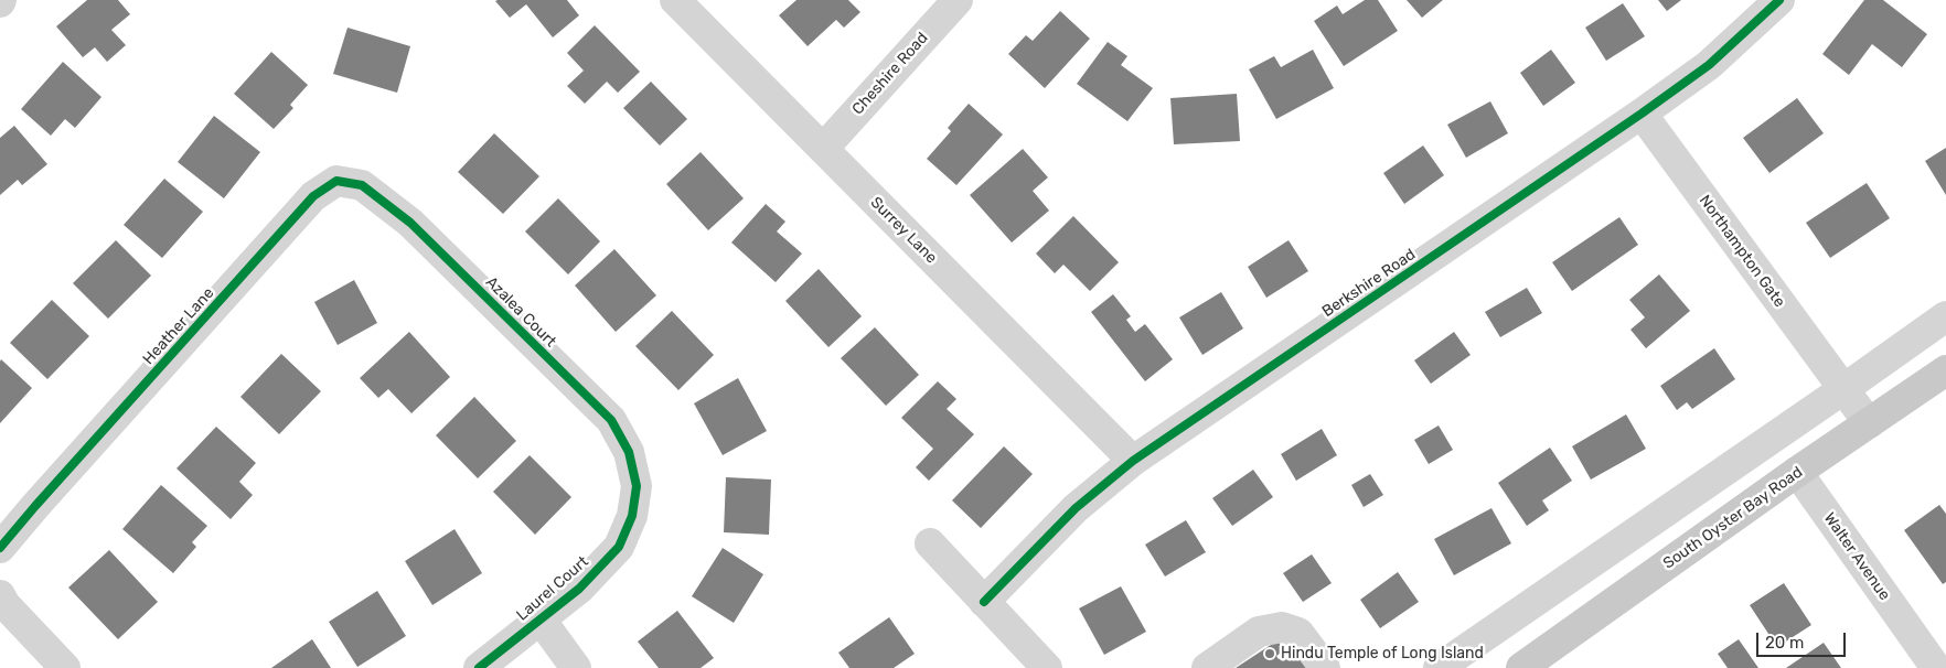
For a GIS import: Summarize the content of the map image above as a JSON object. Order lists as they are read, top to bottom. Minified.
{"streets":{"main road":["South Oyster Bay Road"],"street":["Cheshire Road","Surrey Lane","Northampton Gate","Berkshire Road","Azalea Court","Heather Lane","Walter Avenue","Laurel Court"]},"crossings":[["Cheshire Road","Surrey Lane"],["Surrey Lane","Berkshire Road"],["Northampton Gate","Berkshire Road"],["Northampton Gate","South Oyster Bay Road"],["Azalea Court","Heather Lane"],["Azalea Court","Laurel Court"],["South Oyster Bay Road","Walter Avenue"]],"places":["Hindu Temple of Long Island"],"scale_bar":"20 m"}
